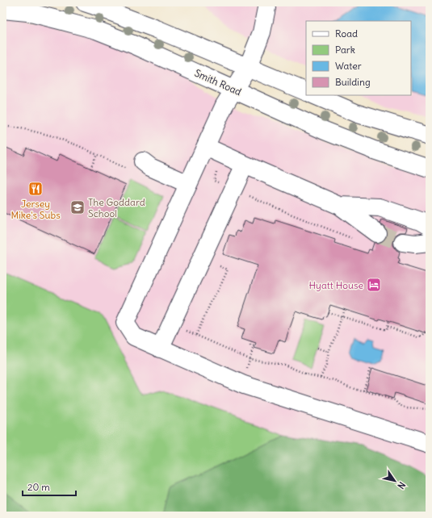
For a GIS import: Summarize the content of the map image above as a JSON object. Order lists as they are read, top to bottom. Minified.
{"streets":{"street":["Smith Road"]},"places":{"restaurant":["Jersey Mike's Subs"],"school or university":["The Goddard School"],"hotel":["Hyatt House"]},"legend":["Road","Park","Water","Building"],"scale_bar":"20 m","north":"bottom right"}
